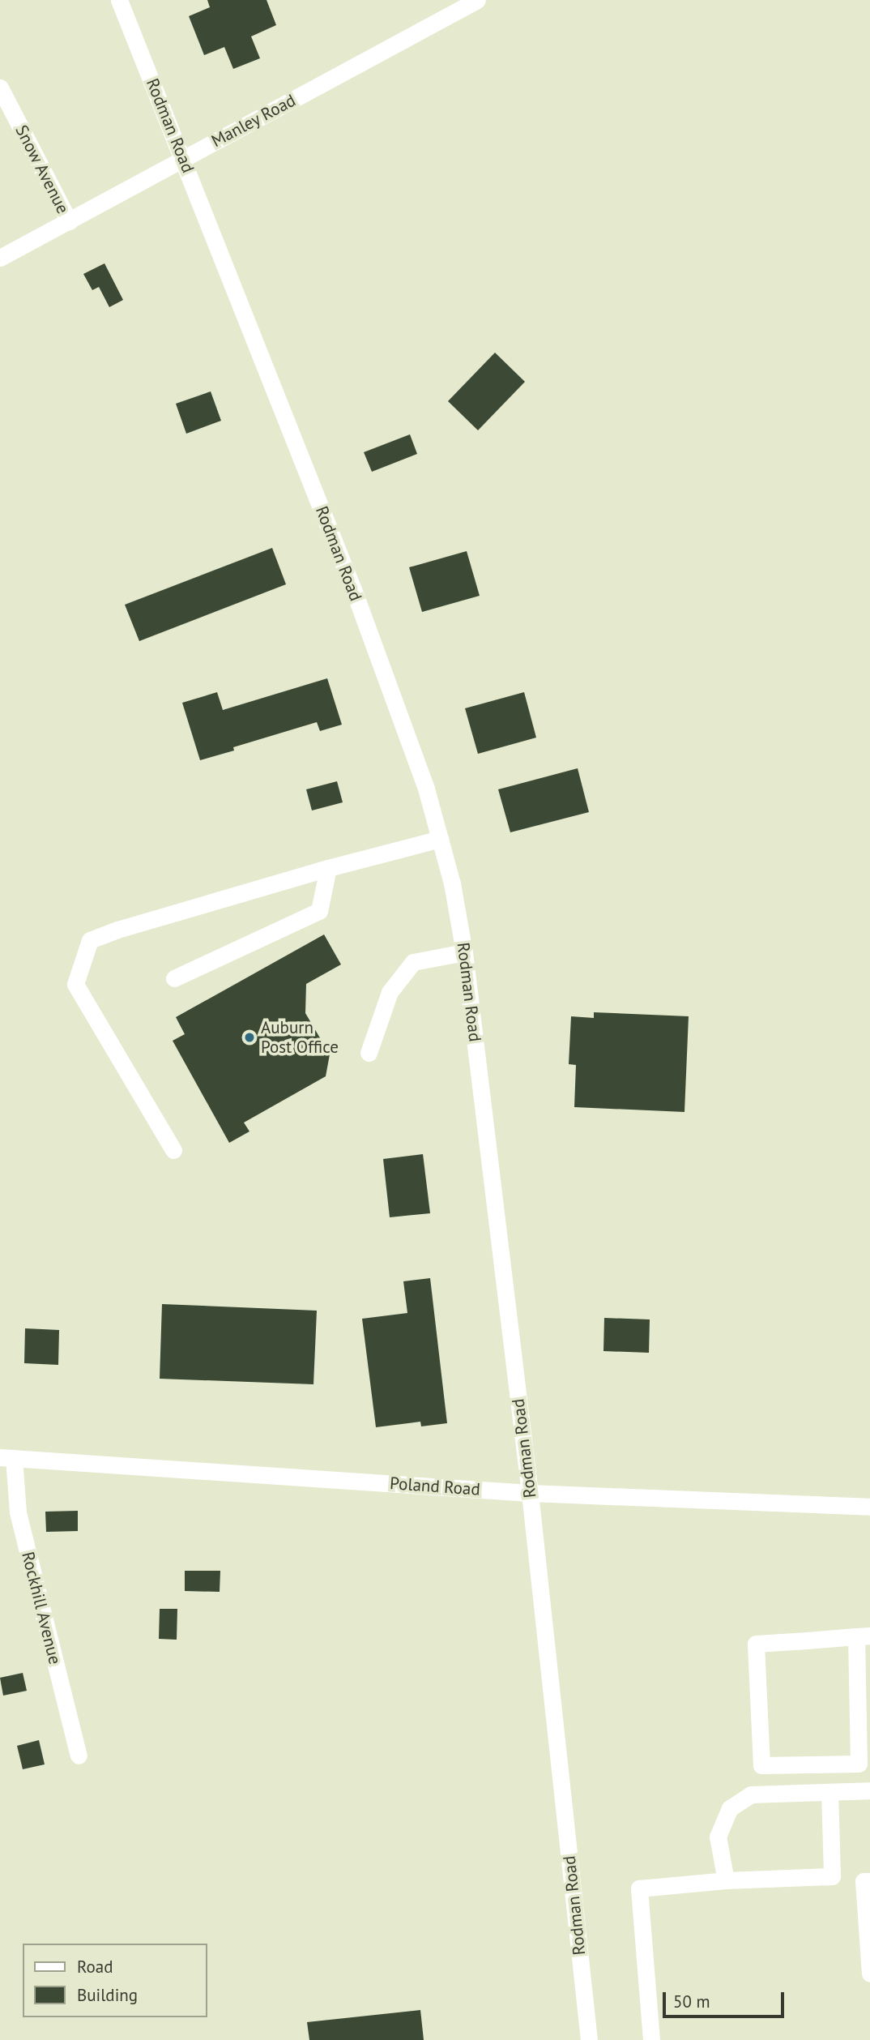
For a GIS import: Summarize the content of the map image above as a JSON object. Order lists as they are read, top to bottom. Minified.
{"streets":{"street":["Manley Road","Rodman Road","Snow Avenue","Poland Road","Rockhill Avenue"]},"crossings":[["Manley Road","Rodman Road"],["Manley Road","Snow Avenue"],["Rodman Road","Poland Road"],["Poland Road","Rockhill Avenue"]],"places":["Auburn Post Office"],"legend":["Road","Building"],"scale_bar":"50 m"}
